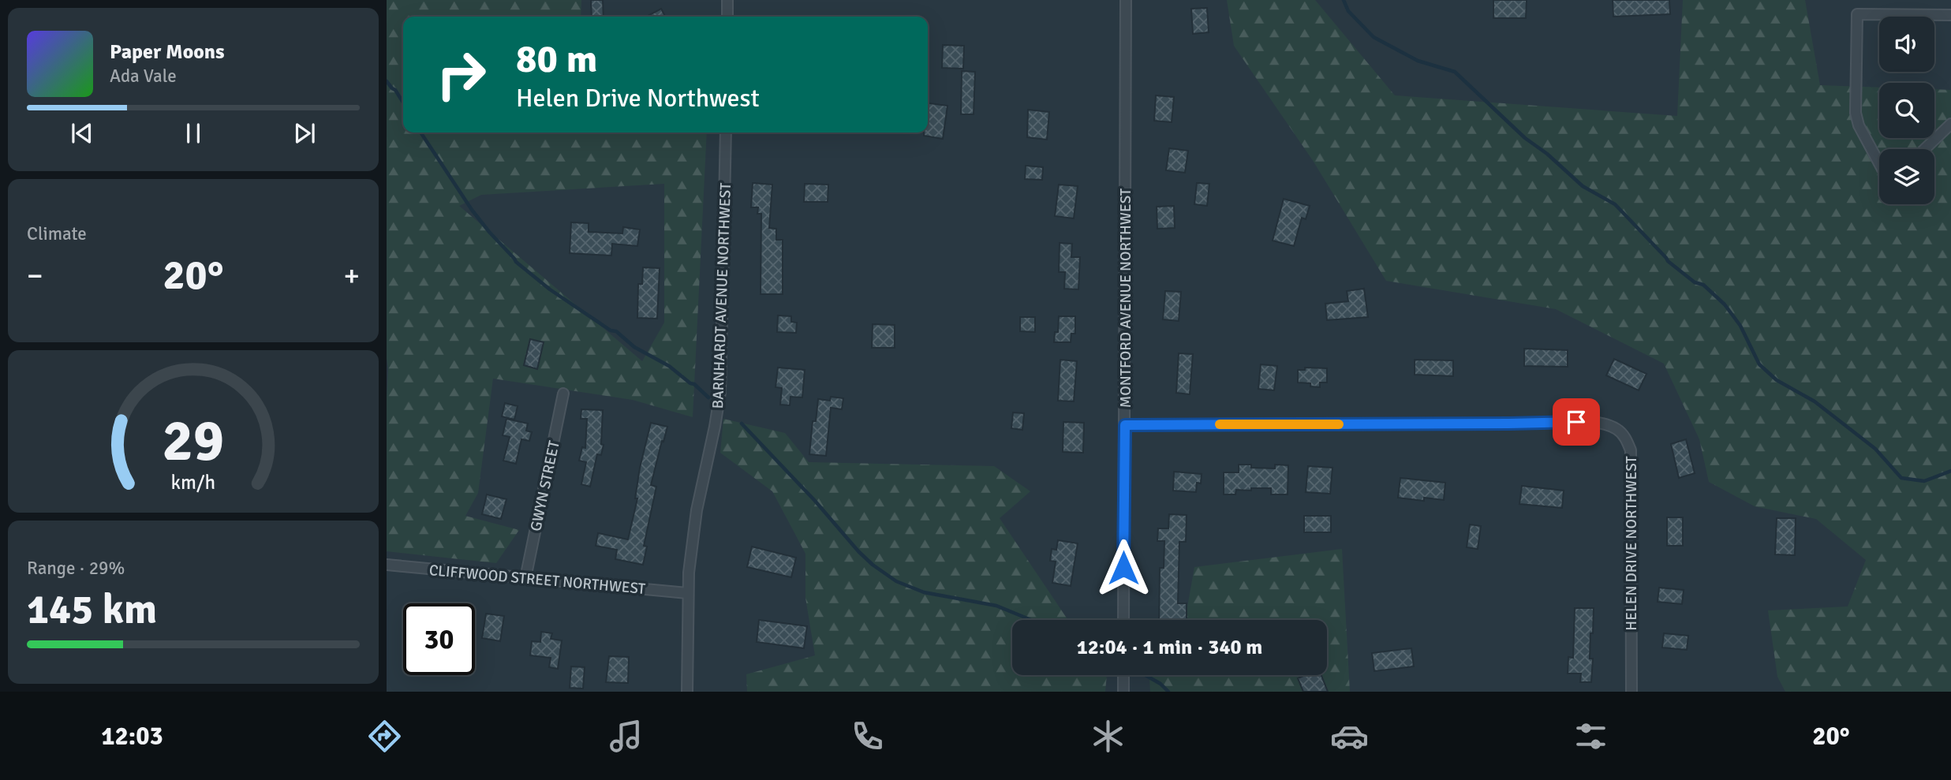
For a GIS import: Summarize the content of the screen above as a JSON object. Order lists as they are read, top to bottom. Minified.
{"streets":{"street":["BARNHARDT AVENUE NORTHWEST","MONTFORD AVENUE NORTHWEST","GWYN STREET","HELEN DRIVE NORTHWEST","CLIFFWOOD STREET NORTHWEST"]},"crossings":[["BARNHARDT AVENUE NORTHWEST","CLIFFWOOD STREET NORTHWEST"],["MONTFORD AVENUE NORTHWEST","HELEN DRIVE NORTHWEST"],["GWYN STREET","CLIFFWOOD STREET NORTHWEST"]],"page":{"turn":["80 m","Helen Drive Northwest"],"song":["Paper Moons","Ada Vale"],"tile":["Climate",["Range · 29%","145 km"]],"heat":["−","20°","+"],"limit":"30","trip":"12:04 · 1 min · 340 m","tabs":["12:03","20°"],"gauge":["29","km/h"]}}
